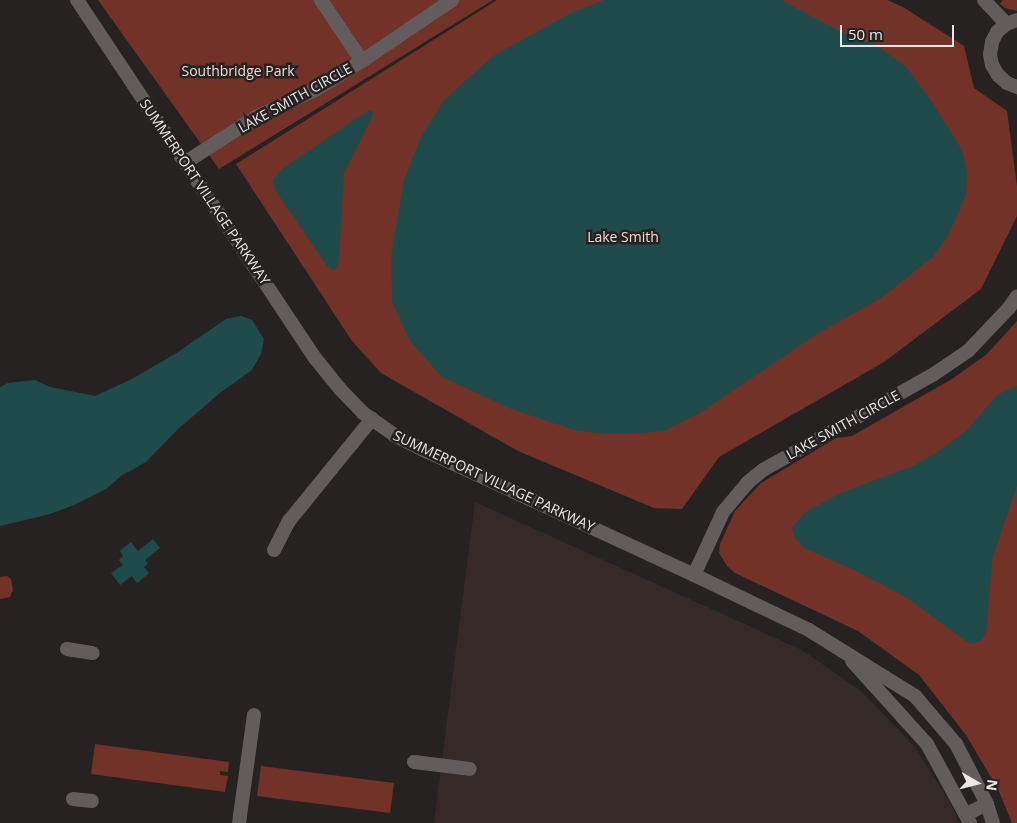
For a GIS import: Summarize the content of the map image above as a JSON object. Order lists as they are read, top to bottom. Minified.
{"streets":{"street":["LAKE SMITH CIRCLE","SUMMERPORT VILLAGE PARKWAY"]},"crossings":[["LAKE SMITH CIRCLE","SUMMERPORT VILLAGE PARKWAY"]],"parks":["Southbridge Park","Lake Smith"],"scale_bar":"50 m","north":"right"}
